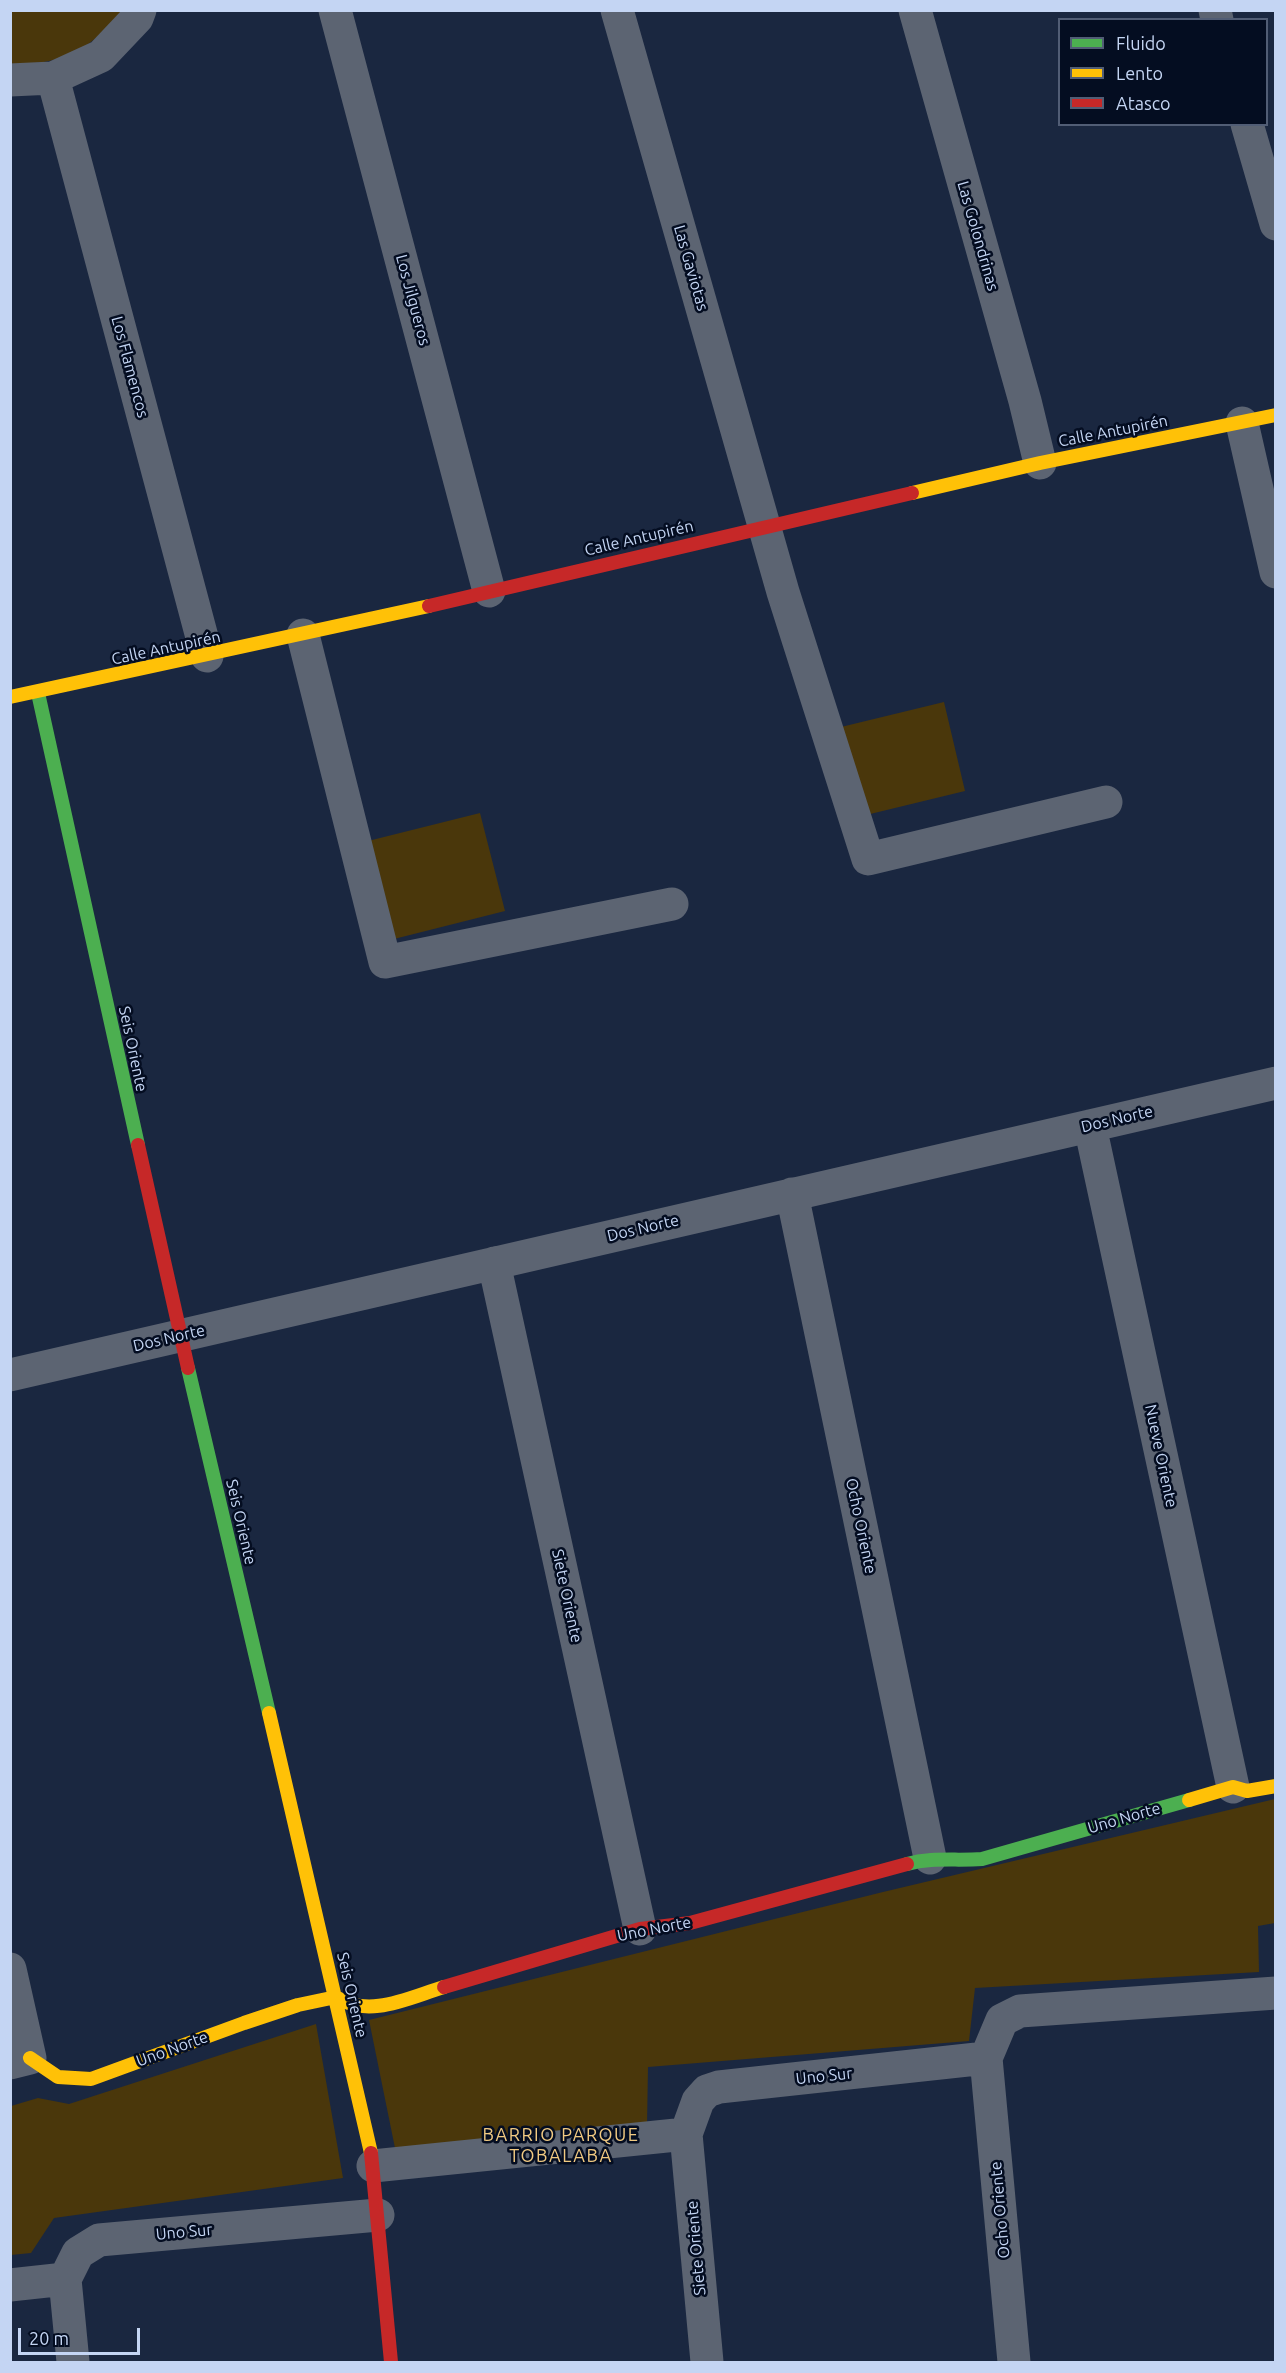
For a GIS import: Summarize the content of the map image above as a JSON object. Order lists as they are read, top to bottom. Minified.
{"streets":{"street":["Las Golondrinas","Las Gaviotas","Los Jilgueros","Los Flamencos","Calle Antupirén","Seis Oriente","Dos Norte","Nueve Oriente","Ocho Oriente","Siete Oriente","Uno Norte","Uno Sur"]},"crossings":[["Las Golondrinas","Calle Antupirén"],["Las Gaviotas","Calle Antupirén"],["Los Jilgueros","Calle Antupirén"],["Los Flamencos","Calle Antupirén"],["Calle Antupirén","Seis Oriente"],["Seis Oriente","Dos Norte"],["Seis Oriente","Uno Norte"],["Seis Oriente","Uno Sur"],["Dos Norte","Nueve Oriente"],["Dos Norte","Ocho Oriente"],["Dos Norte","Siete Oriente"],["Nueve Oriente","Uno Norte"],["Ocho Oriente","Uno Norte"],["Ocho Oriente","Uno Sur"],["Siete Oriente","Uno Norte"],["Siete Oriente","Uno Sur"]],"districts":["BARRIO PARQUE TOBALABA"],"legend":["Fluido","Lento","Atasco"],"scale_bar":"20 m"}
